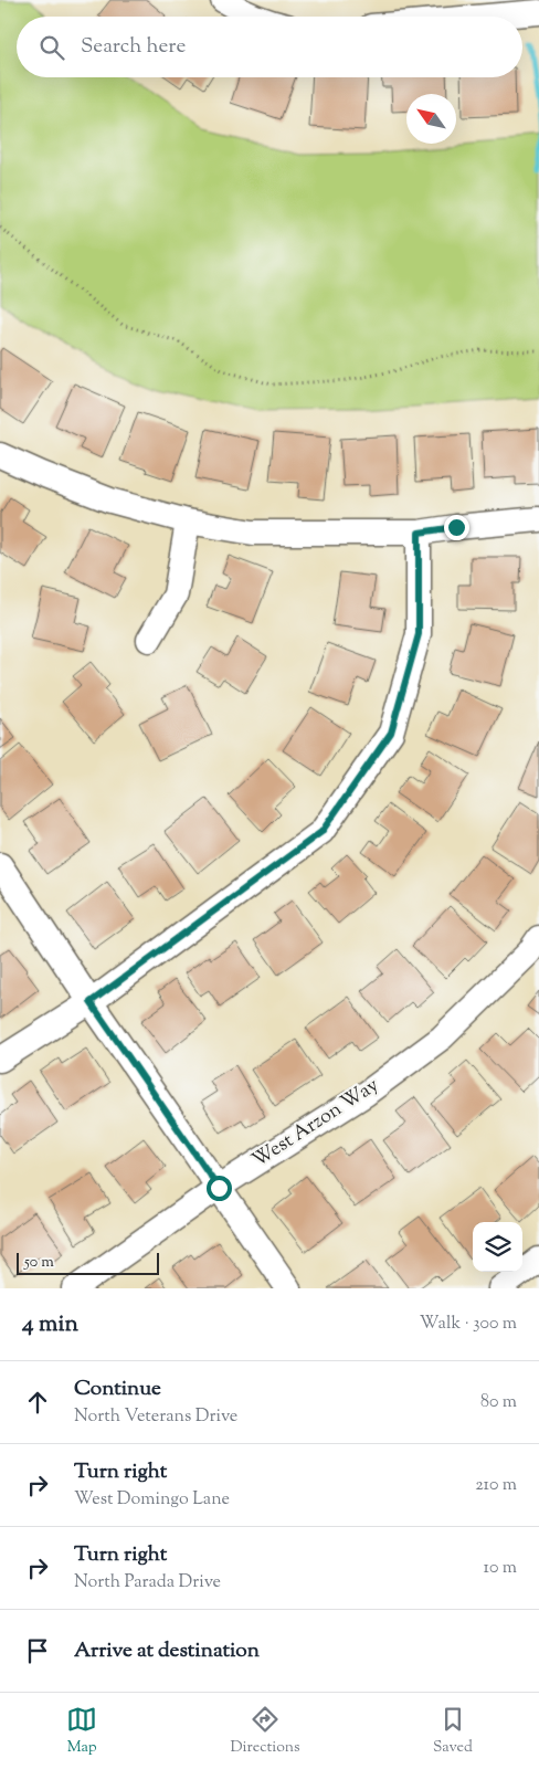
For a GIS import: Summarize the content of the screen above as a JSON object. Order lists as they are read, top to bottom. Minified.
{"streets":{"street":["West Arzon Way"]},"scale_bar":"50 m","north":"top left","page":{"search":"Search here","scale":"50 m","heading":["4 min","Walk · 300 m"],"list":[["Continue","North Veterans Drive","80 m"],["Turn right","West Domingo Lane","210 m"],["Turn right","North Parada Drive","10 m"],"Arrive at destination"],"nav":["Map","Directions","Saved"]}}
